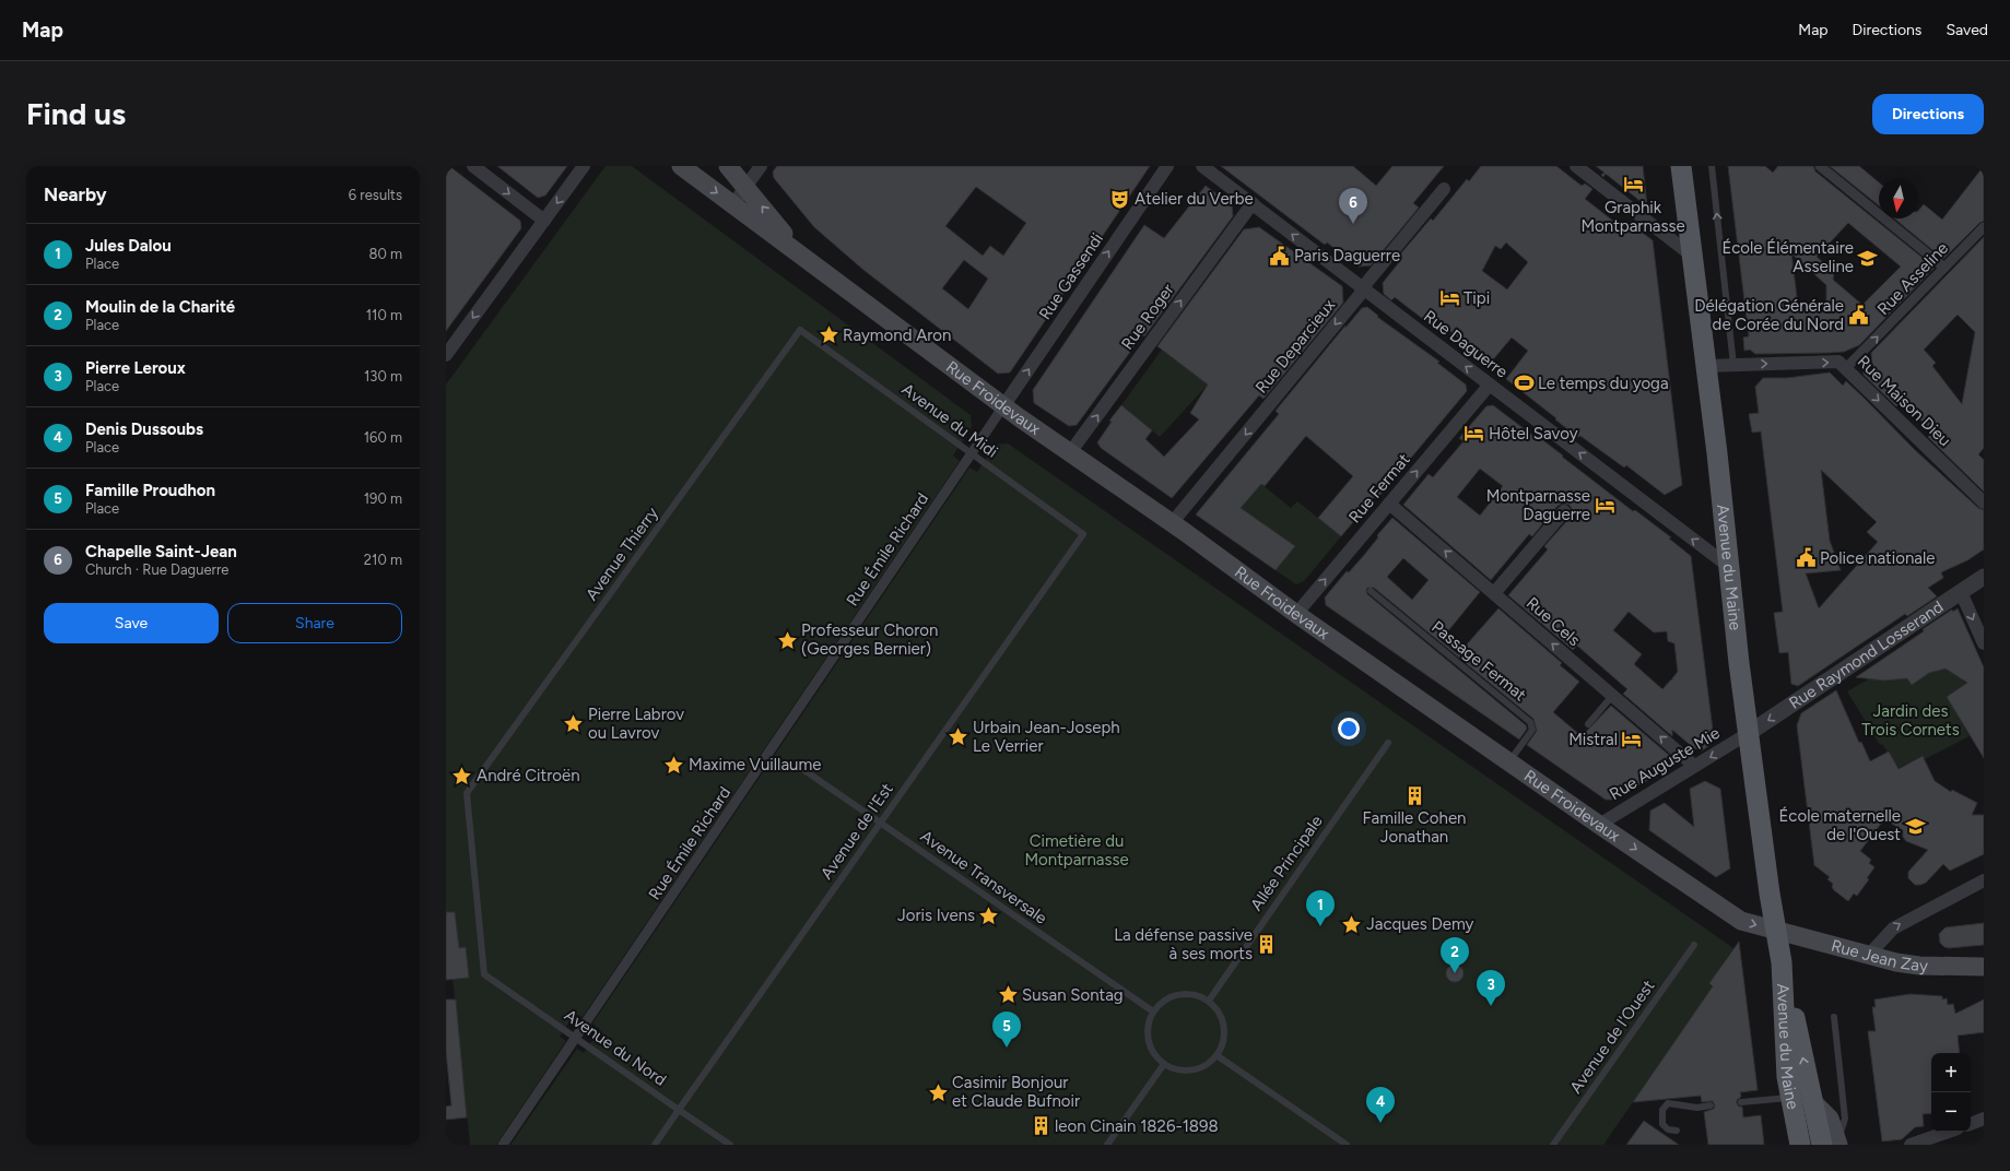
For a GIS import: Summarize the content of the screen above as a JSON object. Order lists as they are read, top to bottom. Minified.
{"streets":{"main road":["Rue Froidevaux","Avenue du Maine","Rue Jean Zay"],"street":["Rue Gassendi","Rue Asseline","Rue Roger","Rue Daguerre","Rue Deparcieux","Rue Maison Dieu","Rue Fermat","Rue Émile Richard","Rue Cels","Rue Raymond Losserand","Rue Auguste Mie"],"lane":["Avenue du Midi","Avenue Thierry","Passage Fermat","Avenue de l'Est","Allée Principale","Avenue Transversale","Avenue de l'Ouest","Avenue du Nord"]},"crossings":[["Rue Gassendi","Rue Froidevaux"],["Rue Gassendi","Rue Émile Richard"],["Rue Asseline","Rue Maison Dieu"],["Rue Roger","Rue Daguerre"],["Rue Roger","Rue Froidevaux"],["Rue Daguerre","Rue Deparcieux"],["Rue Daguerre","Rue Fermat"],["Rue Daguerre","Avenue du Maine"],["Rue Deparcieux","Rue Froidevaux"],["Rue Froidevaux","Rue Fermat"],["Rue Froidevaux","Rue Émile Richard"],["Rue Froidevaux","Avenue du Maine"],["Rue Froidevaux","Passage Fermat"],["Rue Froidevaux","Rue Auguste Mie"],["Rue Froidevaux","Rue Jean Zay"],["Rue Maison Dieu","Avenue du Maine"],["Avenue du Midi","Rue Émile Richard"],["Avenue du Midi","Avenue Thierry"],["Avenue du Midi","Avenue de l'Est"],["Rue Fermat","Rue Cels"],["Rue Émile Richard","Avenue du Nord"],["Avenue Thierry","Avenue du Nord"],["Avenue du Maine","Rue Raymond Losserand"],["Avenue du Maine","Rue Auguste Mie"],["Avenue du Maine","Rue Jean Zay"],["Rue Cels","Rue Auguste Mie"],["Rue Raymond Losserand","Rue Auguste Mie"],["Avenue de l'Est","Avenue Transversale"],["Avenue de l'Est","Avenue du Nord"],["Allée Principale","Avenue Transversale"]],"one_way":["Rue Gassendi","Rue Asseline","Rue Roger","Rue Daguerre","Rue Deparcieux","Rue Maison Dieu","Rue Fermat","Rue Cels","Rue Raymond Losserand","Rue Auguste Mie"],"parks":["Jardin des Trois Cornets","Cimetière du Montparnasse"],"places":{"hotel":["Graphik Montparnasse","Tipi","Hôtel Savoy","Montparnasse Daguerre","Mistral"],"theatre":["Atelier du Verbe"],"public building":["Paris Daguerre","Délégation Générale de Corée du Nord","Police nationale"],"school or university":["École Élémentaire Asseline","École maternelle de l'Ouest"],"place":["Raymond Aron","Professeur Choron (Georges Bernier)","Pierre Labrov ou Lavrov","Urbain Jean-Joseph Le Verrier","Maxime Vuillaume","André Citroën","Joris Ivens","Jacques Demy","Susan Sontag","Casimir Bonjour et Claude Bufnoir"],"sports":["Le temps du yoga"],"building":["Famille Cohen Jonathan","La défense passive à ses morts","leon Cinain 1826-1898"]},"north":"bottom","page":{"header":"Map","nav":["Map","Directions","Saved"],"buttons":["Directions",["Save","Share"]],"title":"Find us","heading":["Nearby","6 results"],"pins":["6","1","2","3","5","4"],"list":[{"mark":"1","name":"Jules Dalou","note":"Place","value":"80 m"},{"mark":"2","name":"Moulin de la Charité","note":"Place","value":"110 m"},{"mark":"3","name":"Pierre Leroux","note":"Place","value":"130 m"},{"mark":"4","name":"Denis Dussoubs","note":"Place","value":"160 m"},{"mark":"5","name":"Famille Proudhon","note":"Place","value":"190 m"},{"mark":"6","name":"Chapelle Saint-Jean","note":"Church · Rue Daguerre","value":"210 m"}],"map_buttons":["+","−"]}}
